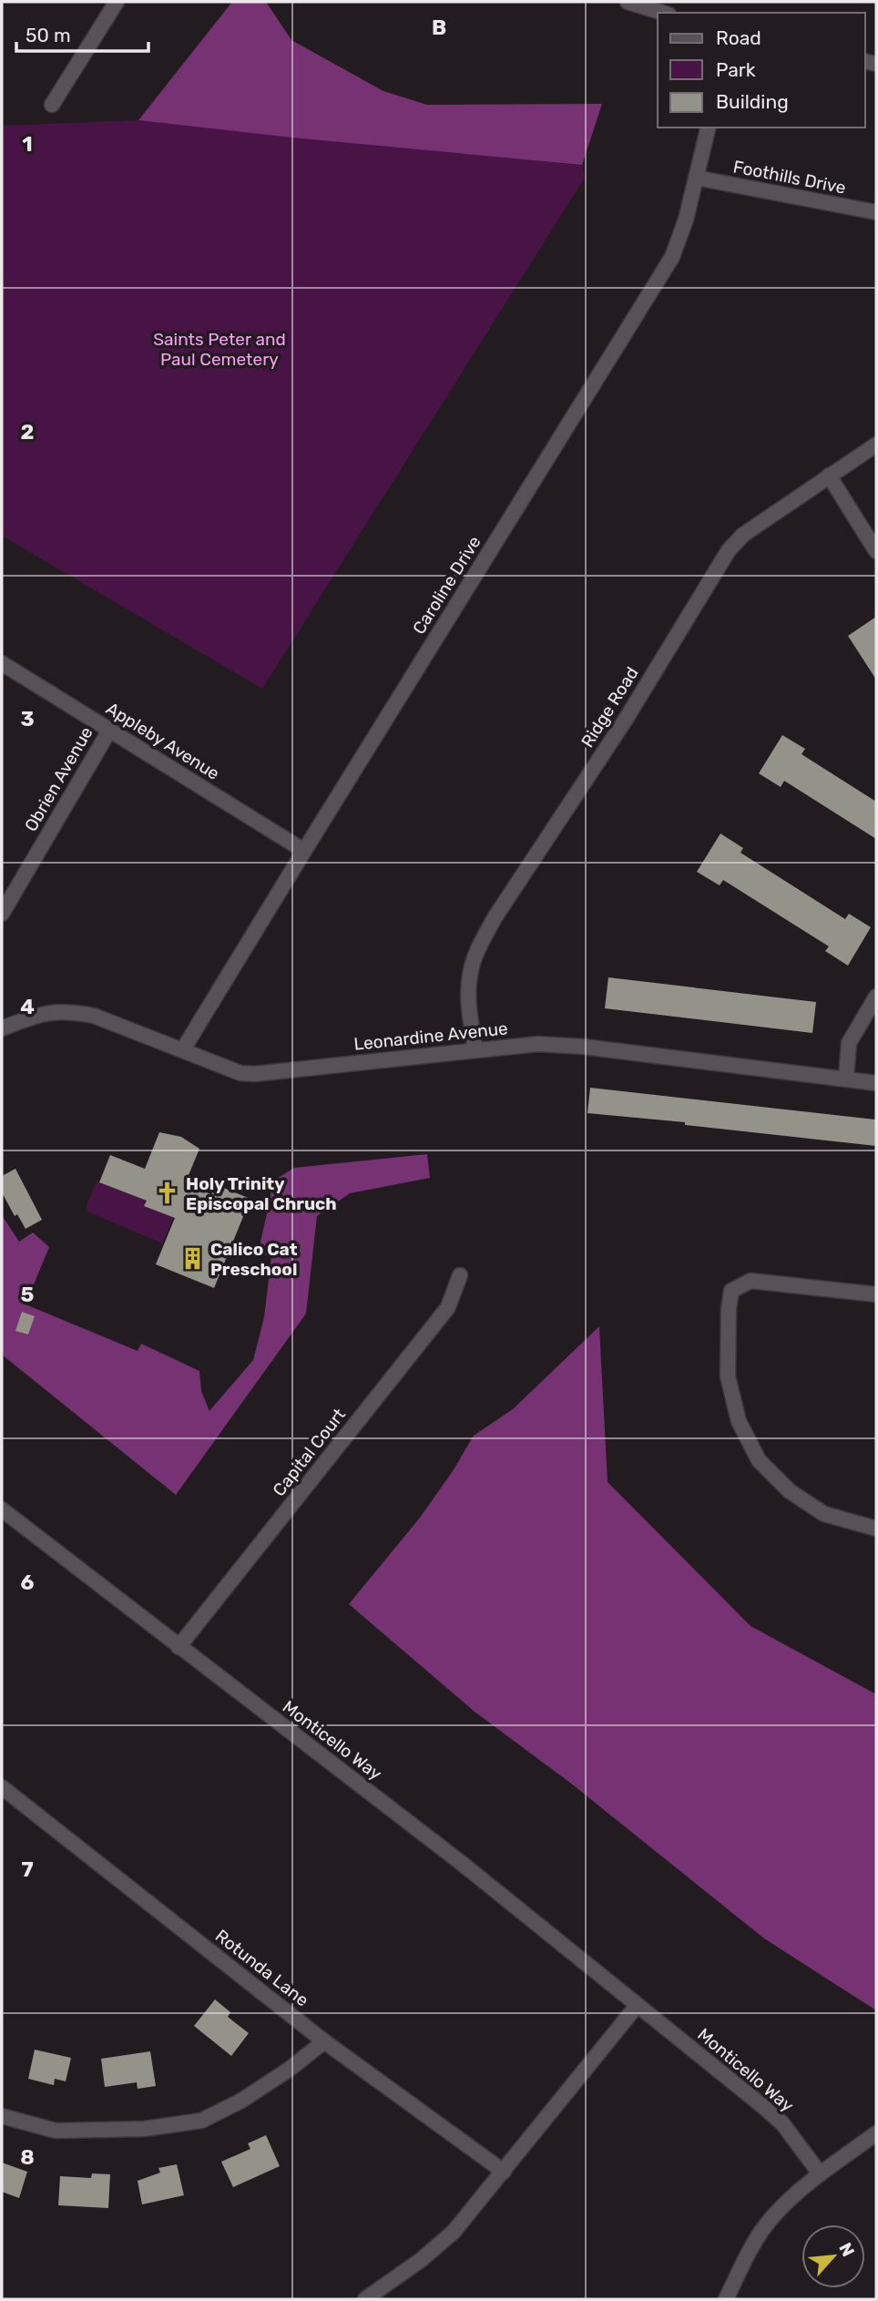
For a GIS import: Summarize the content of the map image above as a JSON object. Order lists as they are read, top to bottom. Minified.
{"streets":{"street":["Foothills Drive","Caroline Drive","Ridge Road","Appleby Avenue","Obrien Avenue","Leonardine Avenue","Capital Court","Monticello Way","Rotunda Lane"]},"crossings":[["Foothills Drive","Caroline Drive"],["Caroline Drive","Appleby Avenue"],["Caroline Drive","Leonardine Avenue"],["Ridge Road","Leonardine Avenue"],["Appleby Avenue","Obrien Avenue"],["Capital Court","Monticello Way"]],"parks":["Saints Peter and Paul Cemetery"],"places":{"church":["Holy Trinity Episcopal Chruch"],"building":["Calico Cat Preschool"]},"legend":["Road","Park","Building"],"scale_bar":"50 m","north":"top right","grid":{"columns":["B"],"rows":["1","2","3","4","5","6","7","8"]}}
